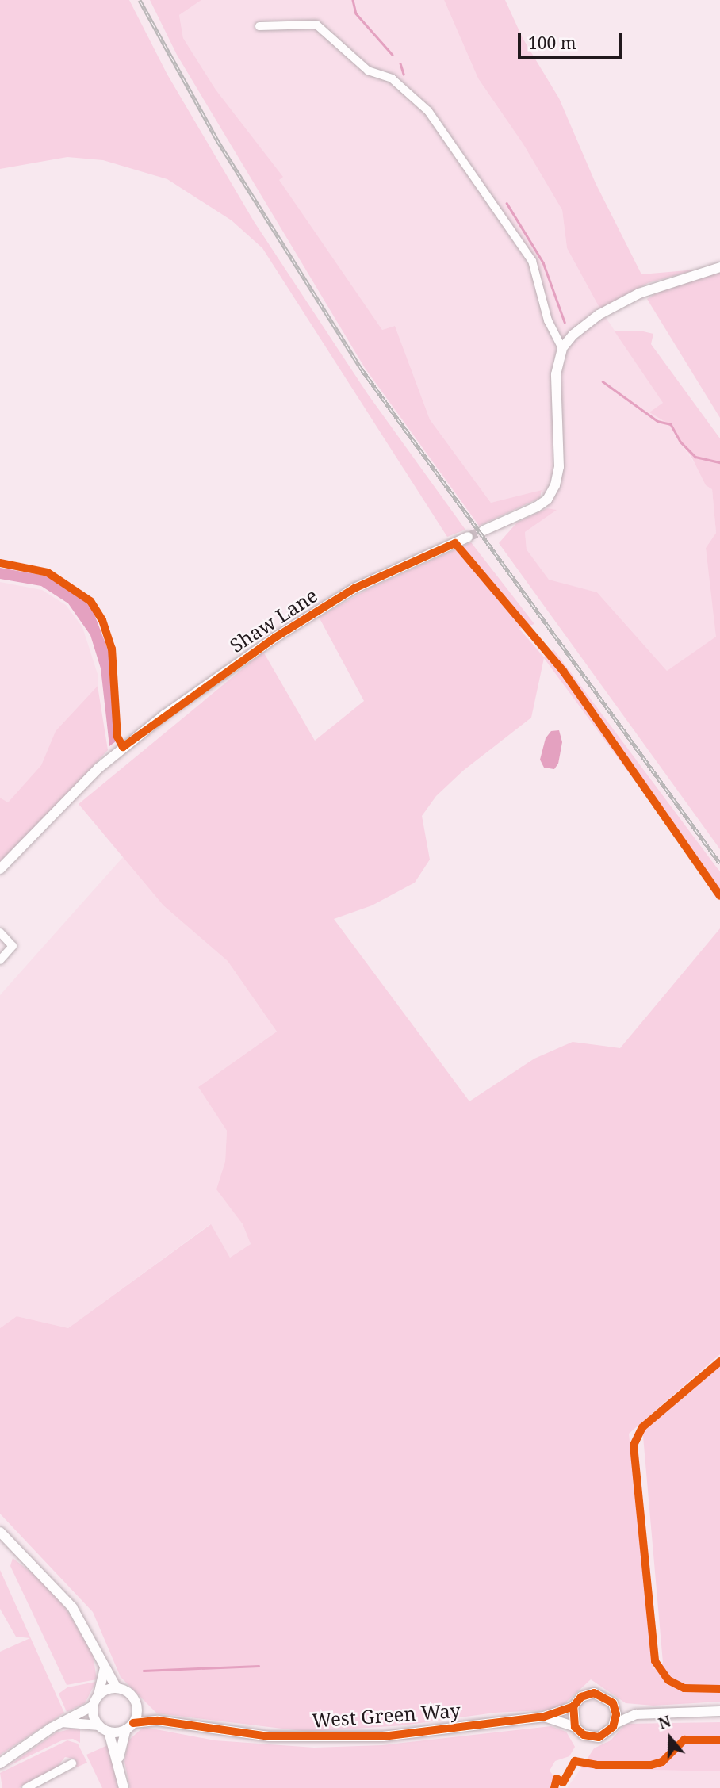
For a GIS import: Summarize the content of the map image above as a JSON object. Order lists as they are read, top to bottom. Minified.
{"streets":{"street":["Shaw Lane","West Green Way"]},"scale_bar":"100 m","north":"top"}
